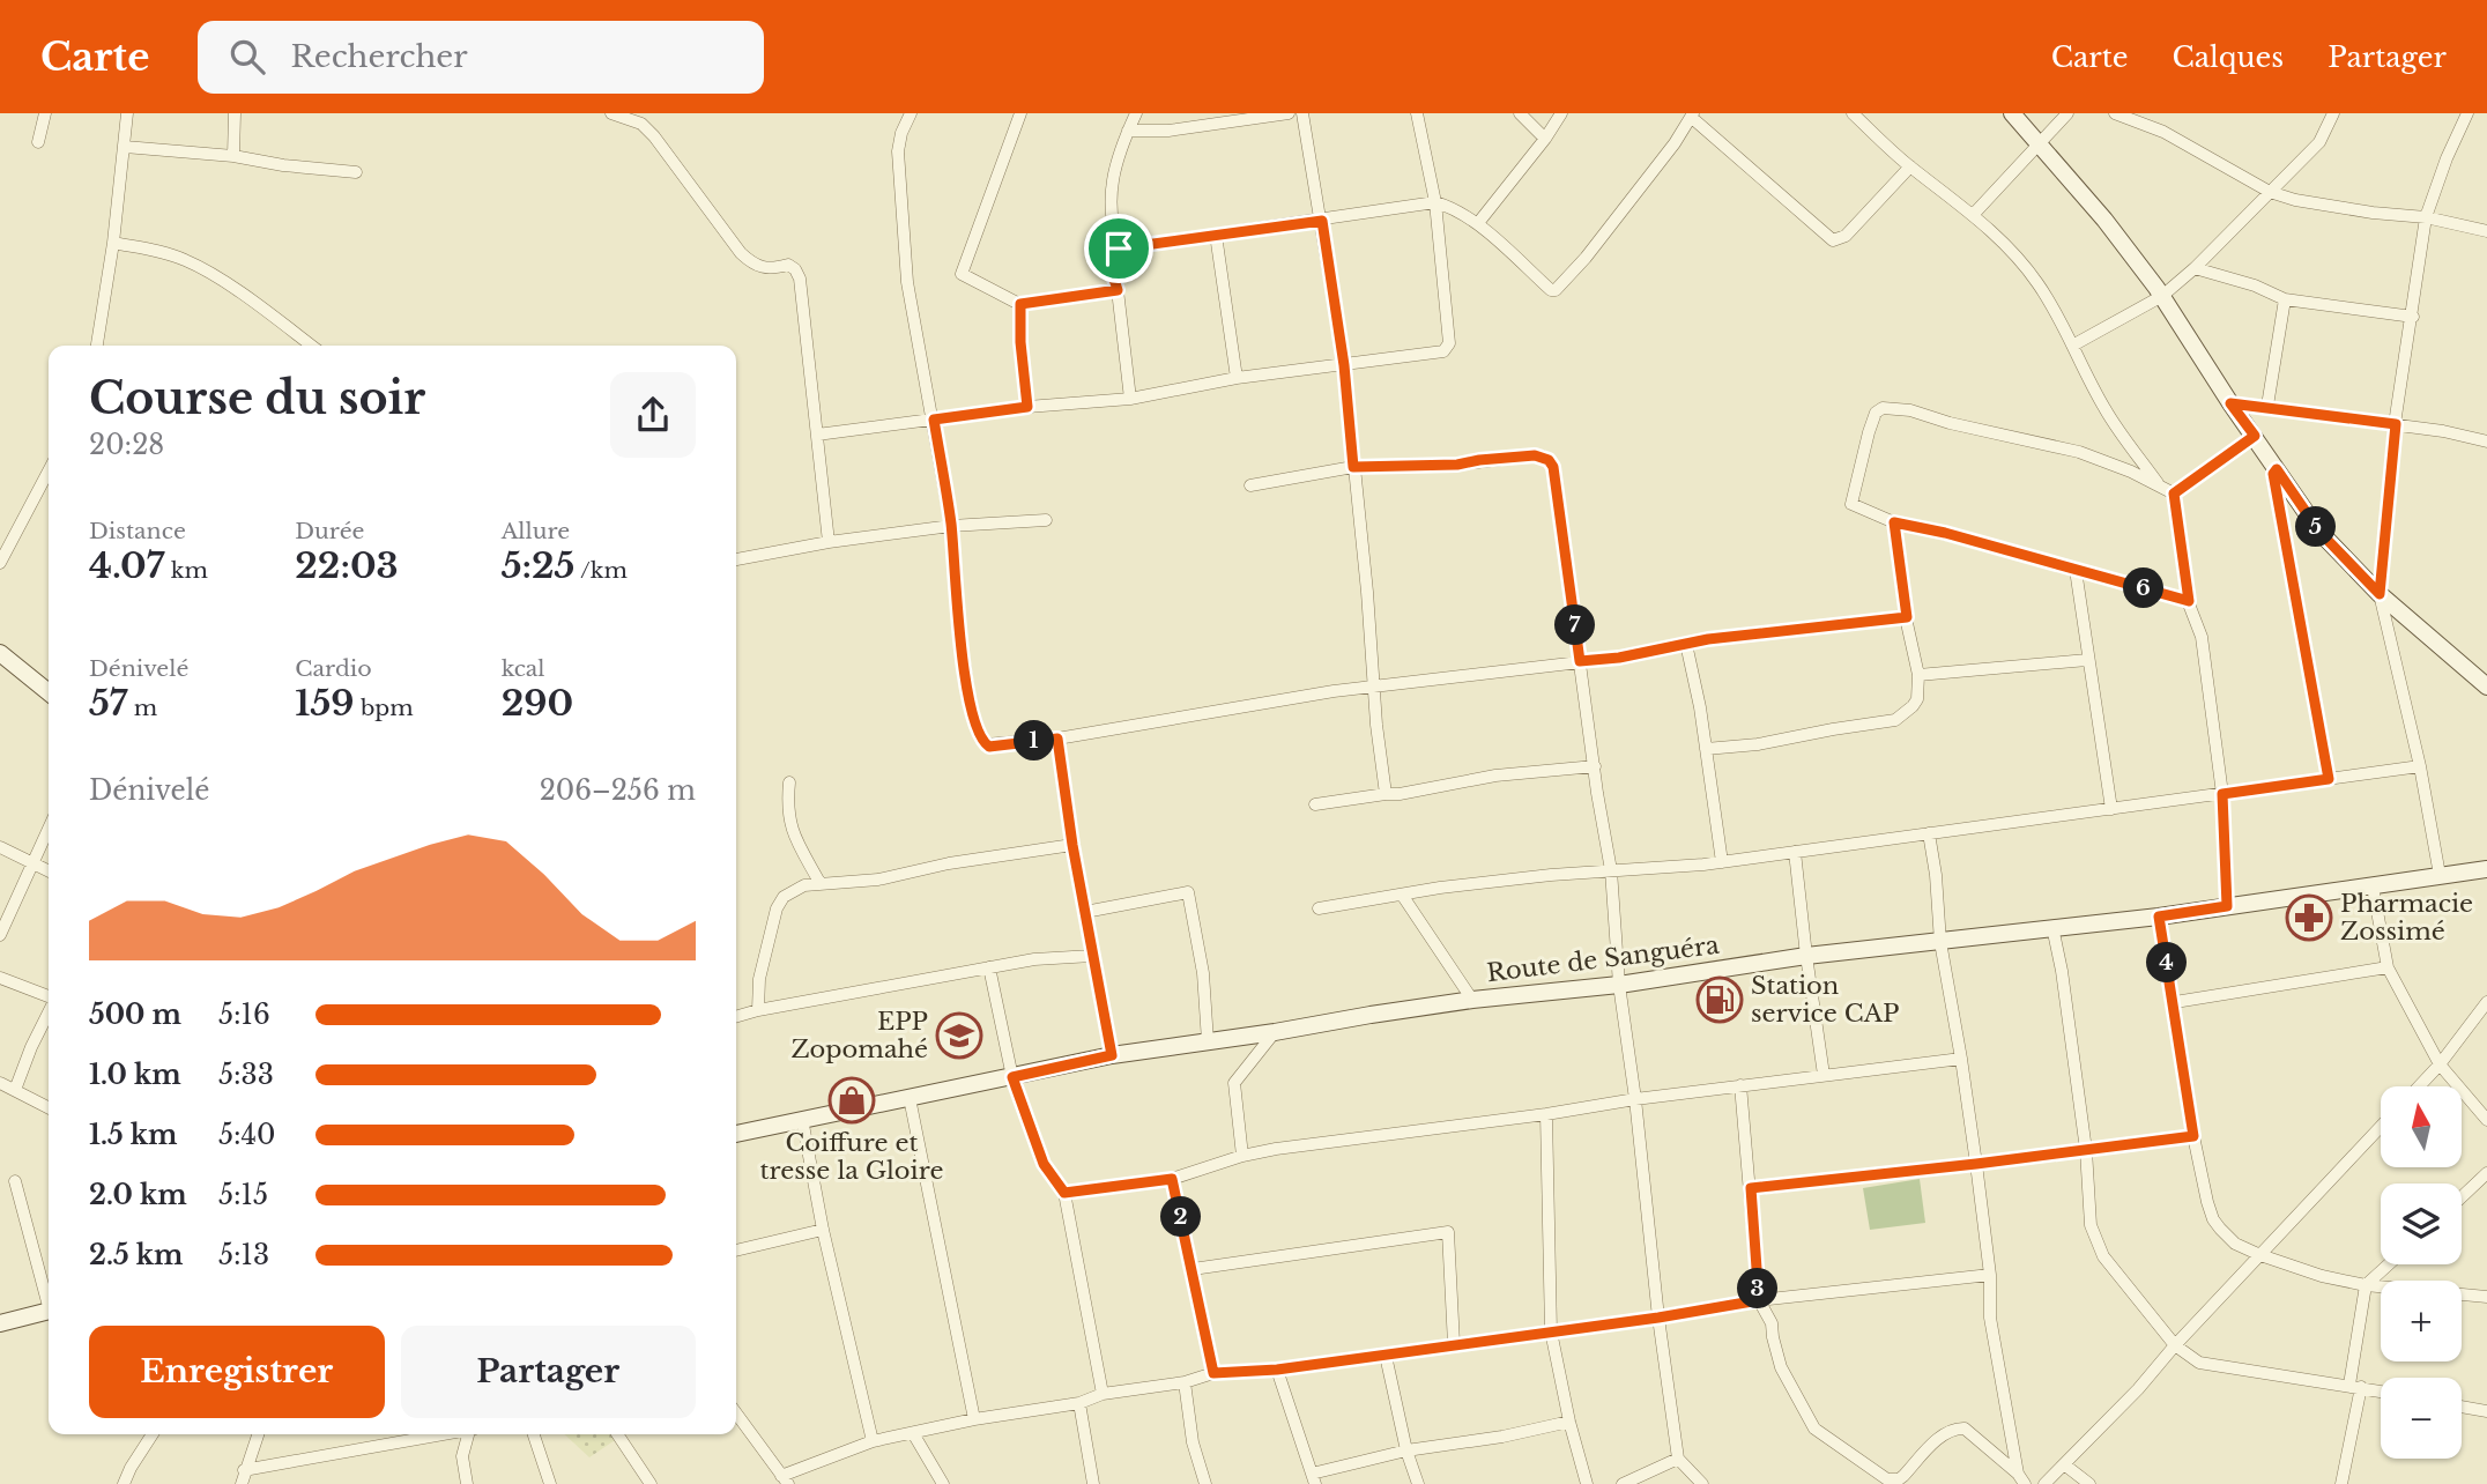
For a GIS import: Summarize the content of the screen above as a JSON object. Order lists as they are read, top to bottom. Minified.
{"streets":{"street":["Route de Sanguéra"]},"places":{"pharmacy":["Pharmacie Zossimé"],"fuel station":["Station service CAP"],"school or university":["EPP Zopomahé"],"shop":["Coiffure et tresse la Gloire"]},"north":"top","page":{"header":"Carte","search":"Rechercher","nav":["Carte","Calques","Partager"],"heading":["Course du soir","20:28"],"stats":[["Distance","4.07 km"],["Durée","22:03"],["Allure","5:25 /km"],["Dénivelé","57 m"],["Cardio","159 bpm"],["kcal","290"]],"pins":["5","6","7","1","4","2","3"],"chart":["Dénivelé","206–256 m"],"list":[{"name":"500 m","note":"5:16"},{"name":"1.0 km","note":"5:33"},{"name":"1.5 km","note":"5:40"},{"name":"2.0 km","note":"5:15"},{"name":"2.5 km","note":"5:13"}],"map_buttons":["+","−"],"buttons":["Enregistrer","Partager"]}}
